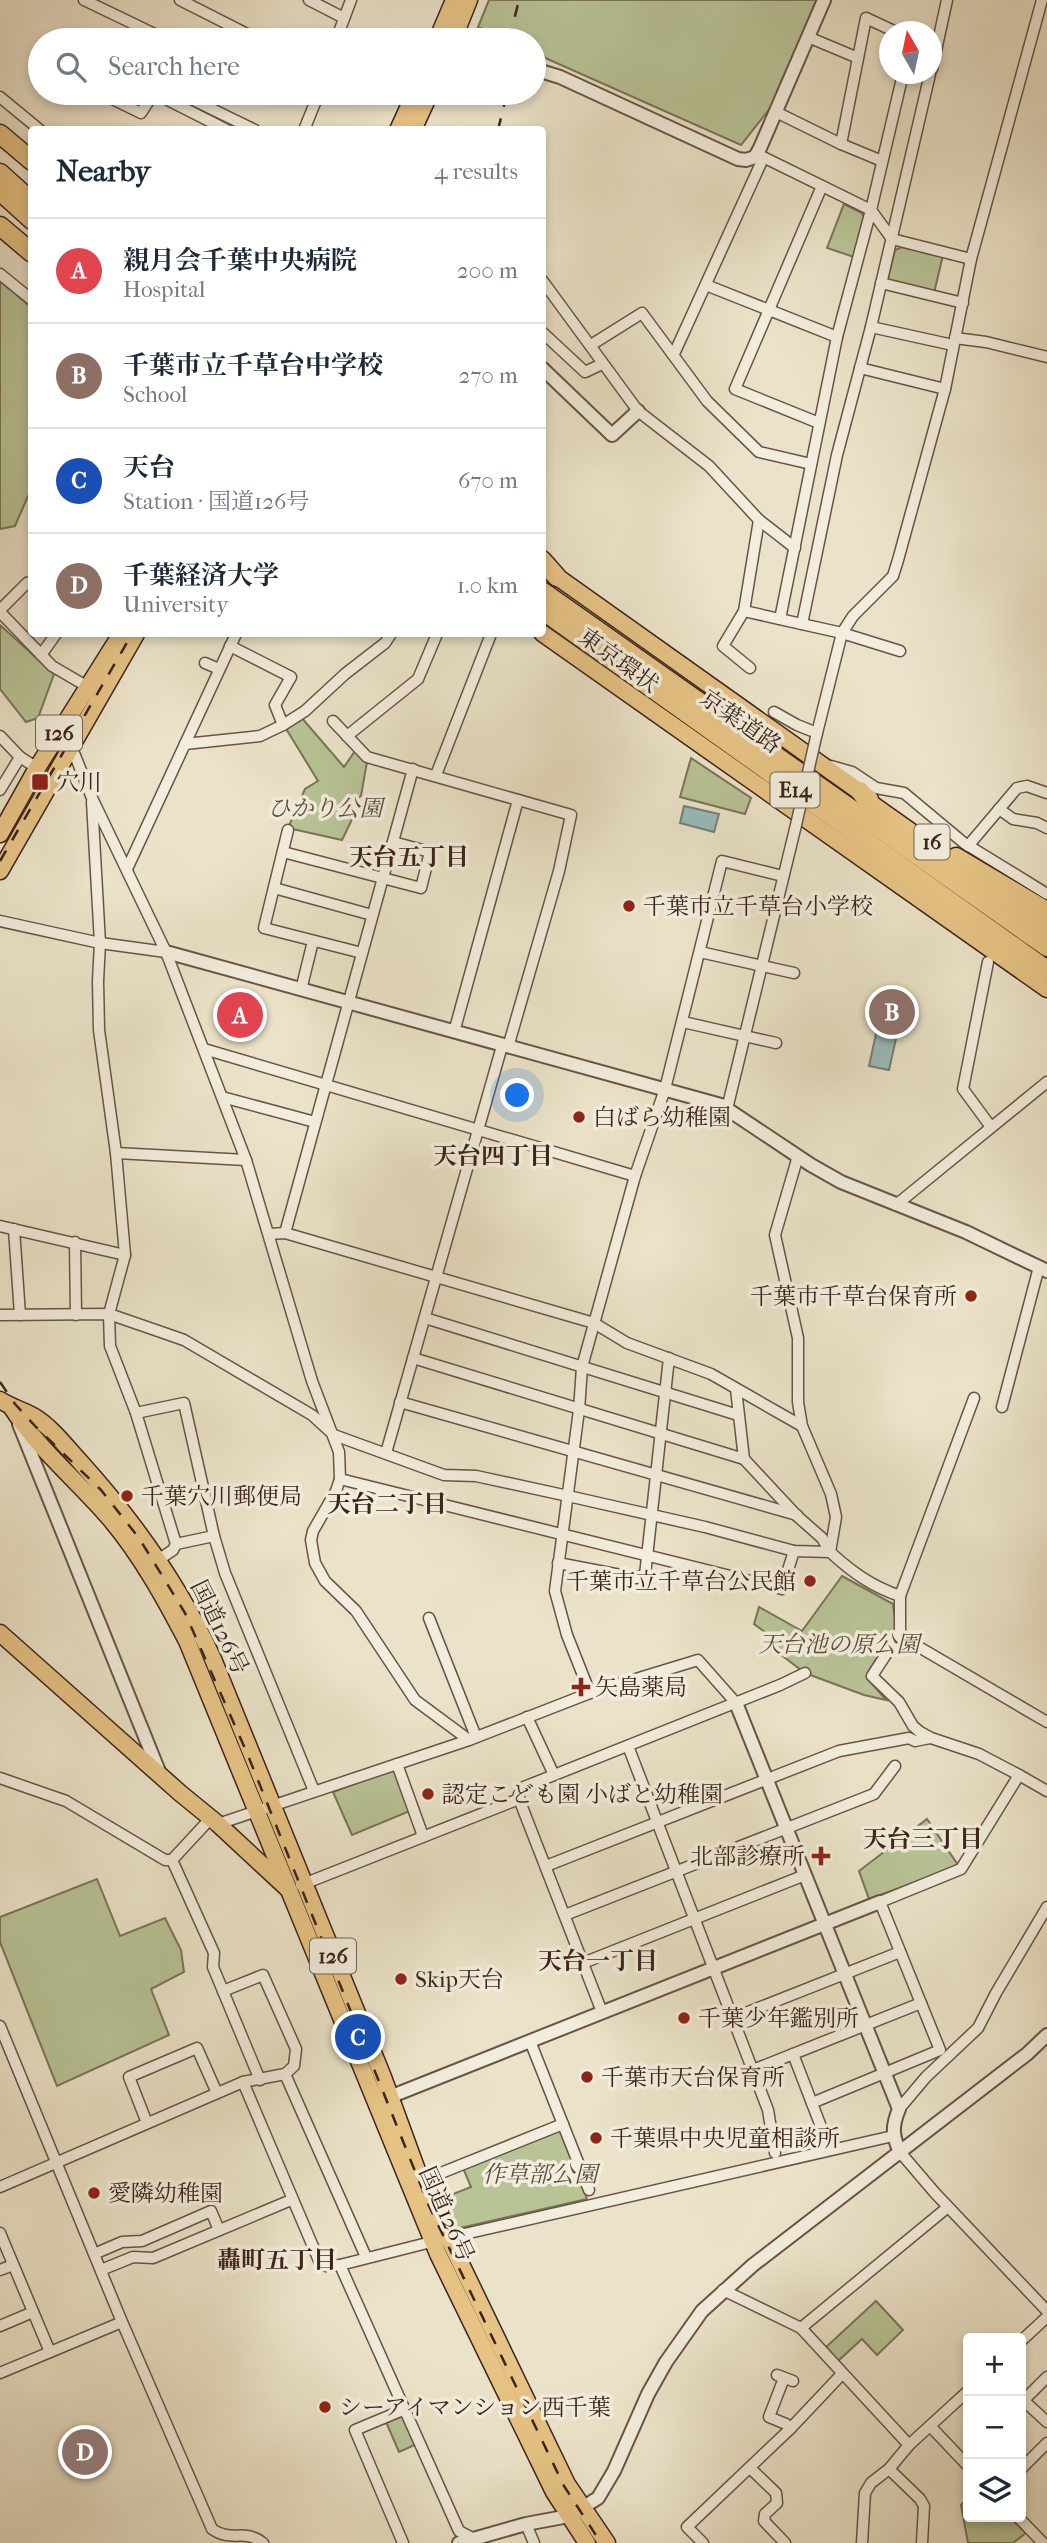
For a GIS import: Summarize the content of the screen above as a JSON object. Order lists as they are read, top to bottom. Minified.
{"streets":{"highway":["東京環状","京葉道路","126","E14","16","国道126号"]},"districts":["天台五丁目","天台四丁目","天台二丁目","天台三丁目","天台一丁目","轟町五丁目"],"parks":["ひかり公園","天台池の原公園","作草部公園"],"places":{"transit":["穴川"],"other":["千葉市立千草台小学校","白ばら幼稚園","千葉市千草台保育所","千葉穴川郵便局","千葉市立千草台公民館","認定こども園 小ばと幼稚園","Skip天台","千葉少年鑑別所","千葉市天台保育所","千葉県中央児童相談所","愛隣幼稚園","シーアイマンション西千葉"],"health":["矢島薬局","北部診療所"]},"north":"top","page":{"search":"Search here","heading":["Nearby","4 results"],"list":[{"mark":"A","name":"親月会千葉中央病院","note":"Hospital","value":"200 m"},{"mark":"B","name":"千葉市立千草台中学校","note":"School","value":"270 m"},{"mark":"C","name":"天台","note":"Station · 国道126号","value":"670 m"},{"mark":"D","name":"千葉経済大学","note":"University","value":"1.0 km"}],"pins":["B","A","C","D"],"map_buttons":["+","−"]}}
